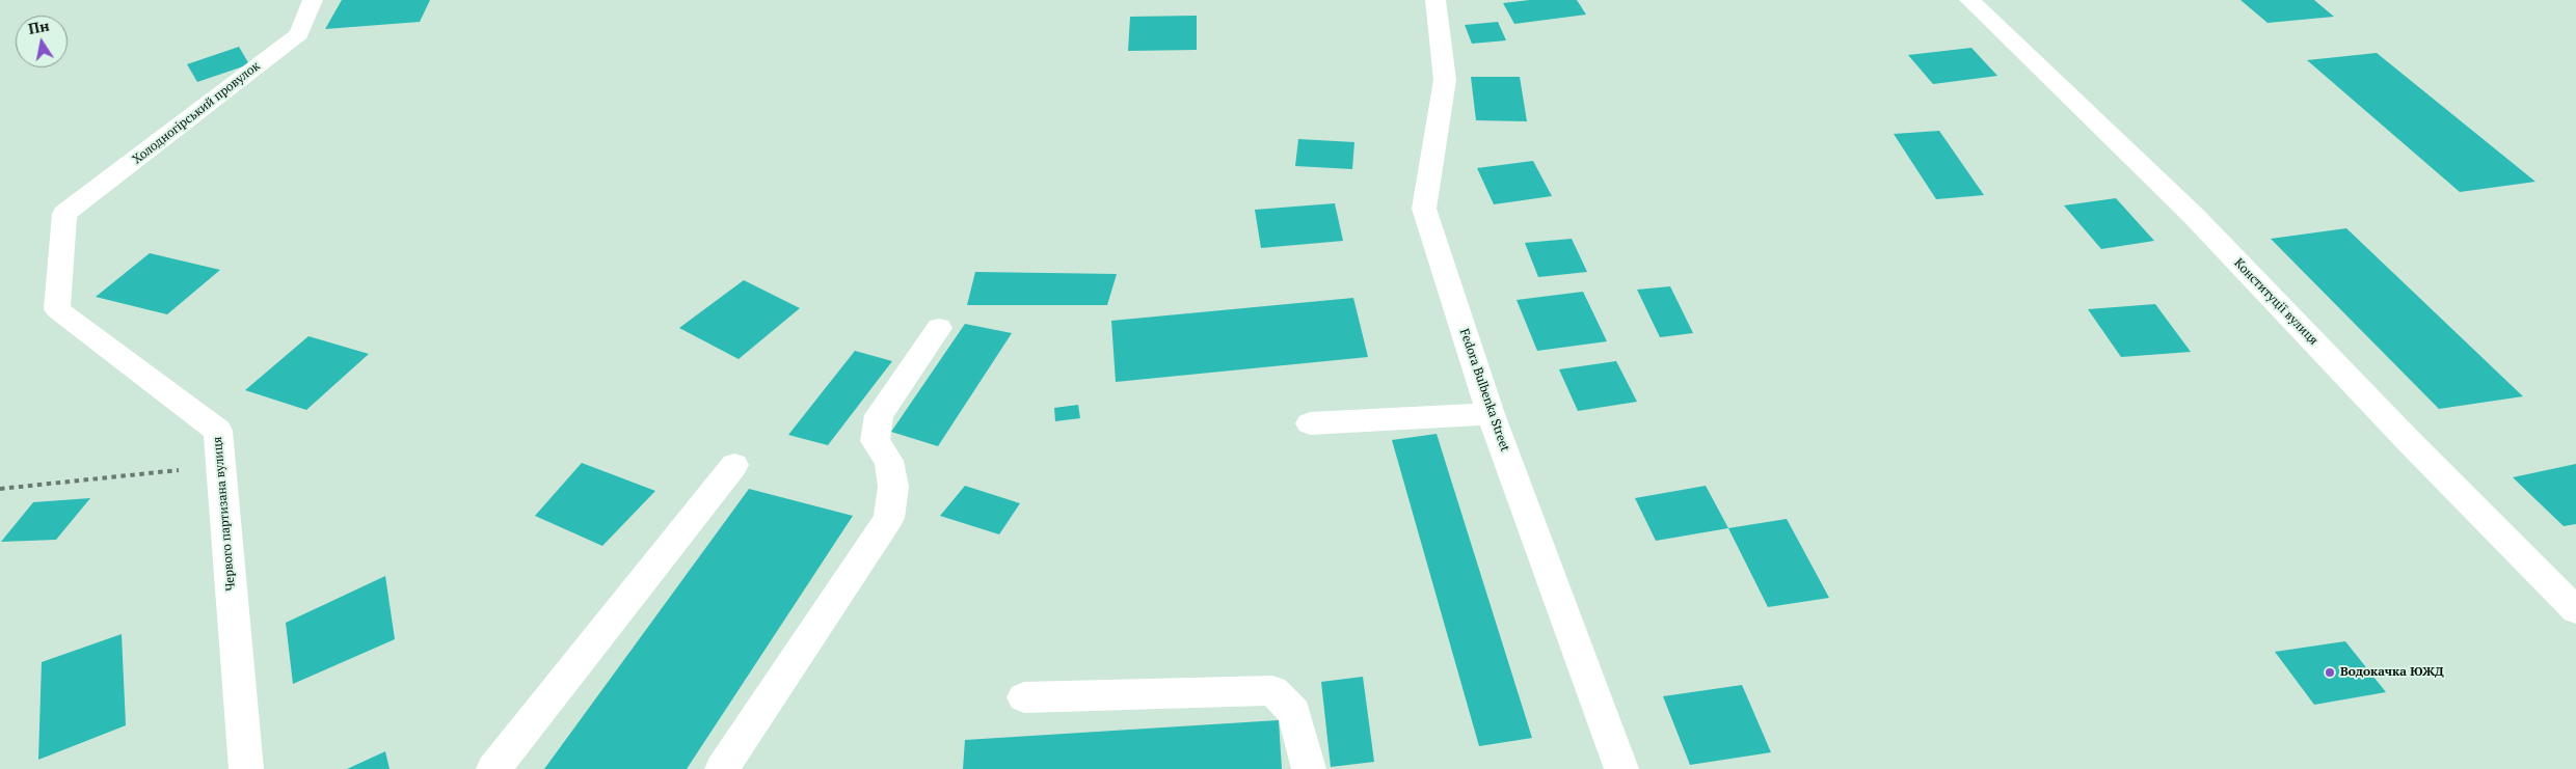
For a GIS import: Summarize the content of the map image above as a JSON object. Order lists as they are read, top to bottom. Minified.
{"streets":{"street":["Холодногірський провулок","Конституції вулиця","Fedora Bulbenka Street","Червого партизана вулиця"]},"crossings":[["Холодногірський провулок","Червого партизана вулиця"]],"places":["Водокачка ЮЖД"],"north":"top"}
